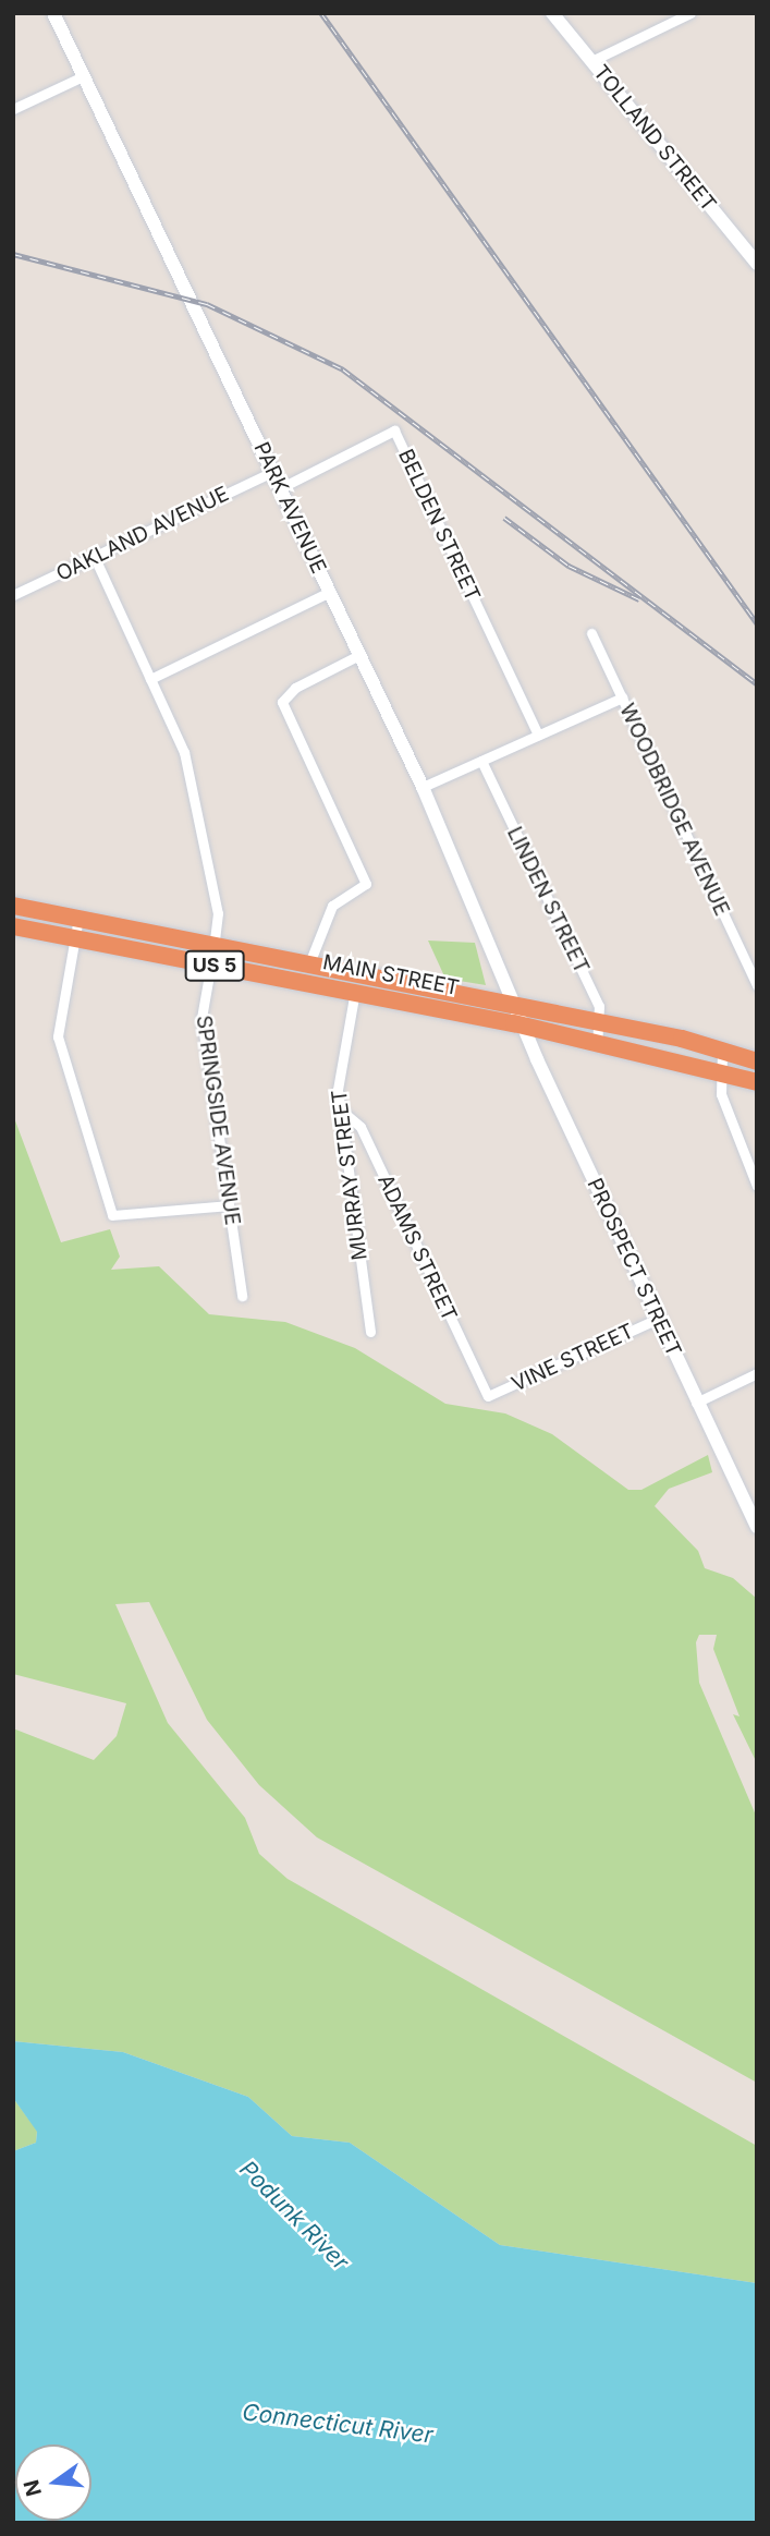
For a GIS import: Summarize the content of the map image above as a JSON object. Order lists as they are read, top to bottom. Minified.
{"streets":{"highway":["US 5","MAIN STREET"],"street":["TOLLAND STREET","PARK AVENUE","BELDEN STREET","OAKLAND AVENUE","WOODBRIDGE AVENUE","LINDEN STREET","SPRINGSIDE AVENUE","MURRAY STREET","ADAMS STREET","PROSPECT STREET","VINE STREET"]},"crossings":[["PARK AVENUE","BELDEN STREET"],["PARK AVENUE","OAKLAND AVENUE"],["PARK AVENUE","MAIN STREET"],["PARK AVENUE","PROSPECT STREET"],["OAKLAND AVENUE","SPRINGSIDE AVENUE"],["LINDEN STREET","MAIN STREET"],["MAIN STREET","SPRINGSIDE AVENUE"],["MAIN STREET","MURRAY STREET"],["MAIN STREET","PROSPECT STREET"],["MURRAY STREET","ADAMS STREET"],["ADAMS STREET","VINE STREET"],["PROSPECT STREET","VINE STREET"]],"water":["Podunk River","Connecticut River"],"north":"left"}
